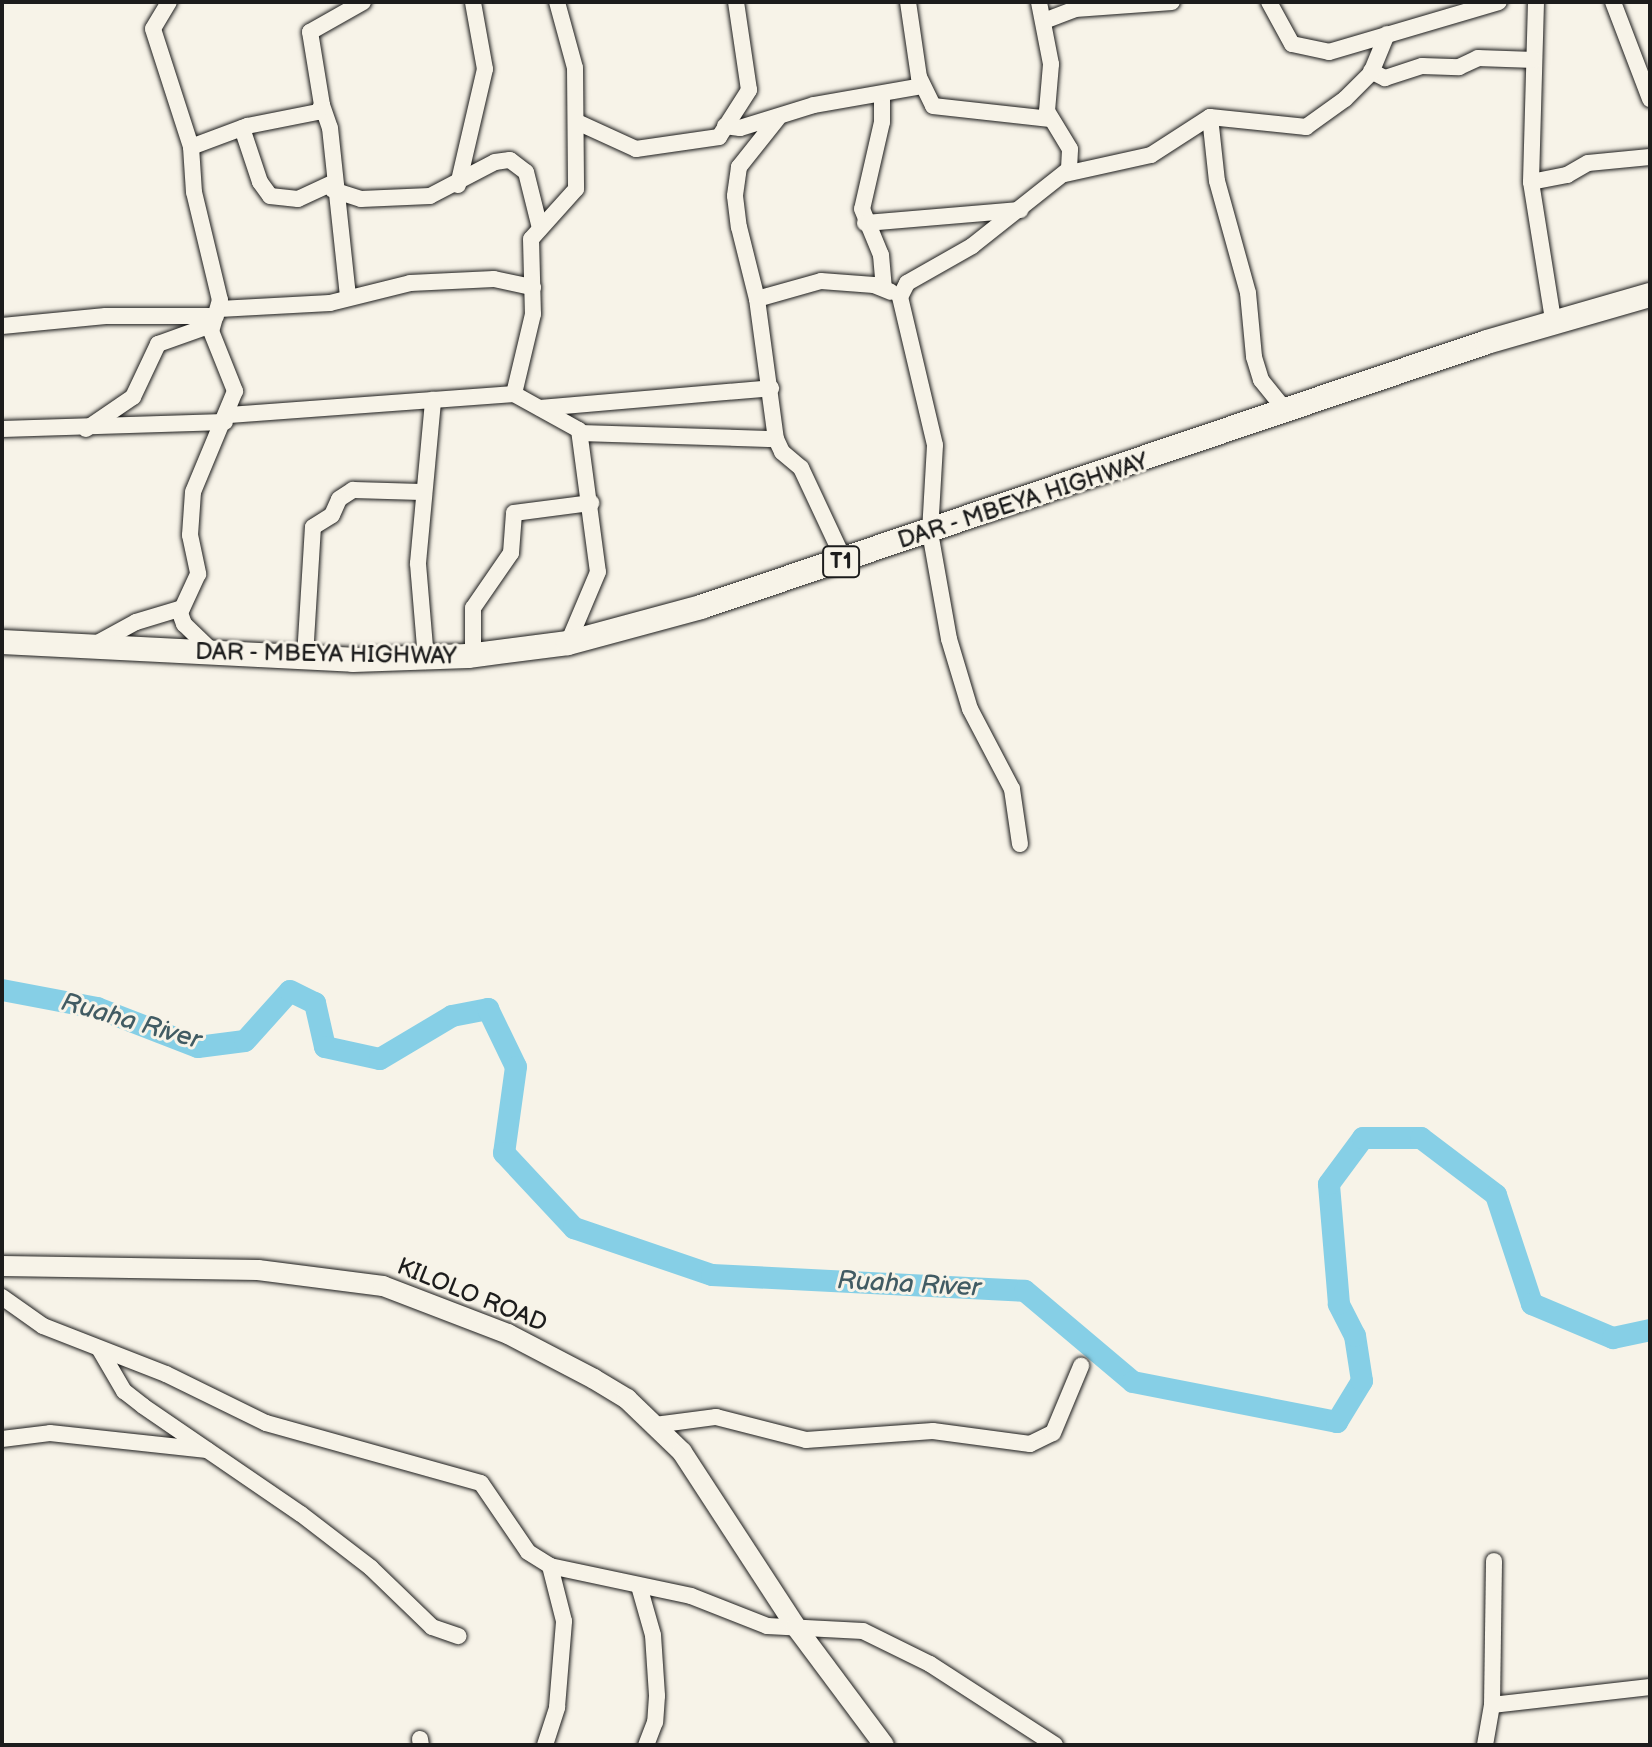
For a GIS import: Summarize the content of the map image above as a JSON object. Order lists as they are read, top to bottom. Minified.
{"streets":{"highway":["DAR - MBEYA HIGHWAY","T1"],"main road":["KILOLO ROAD"]},"water":["Ruaha River"]}
